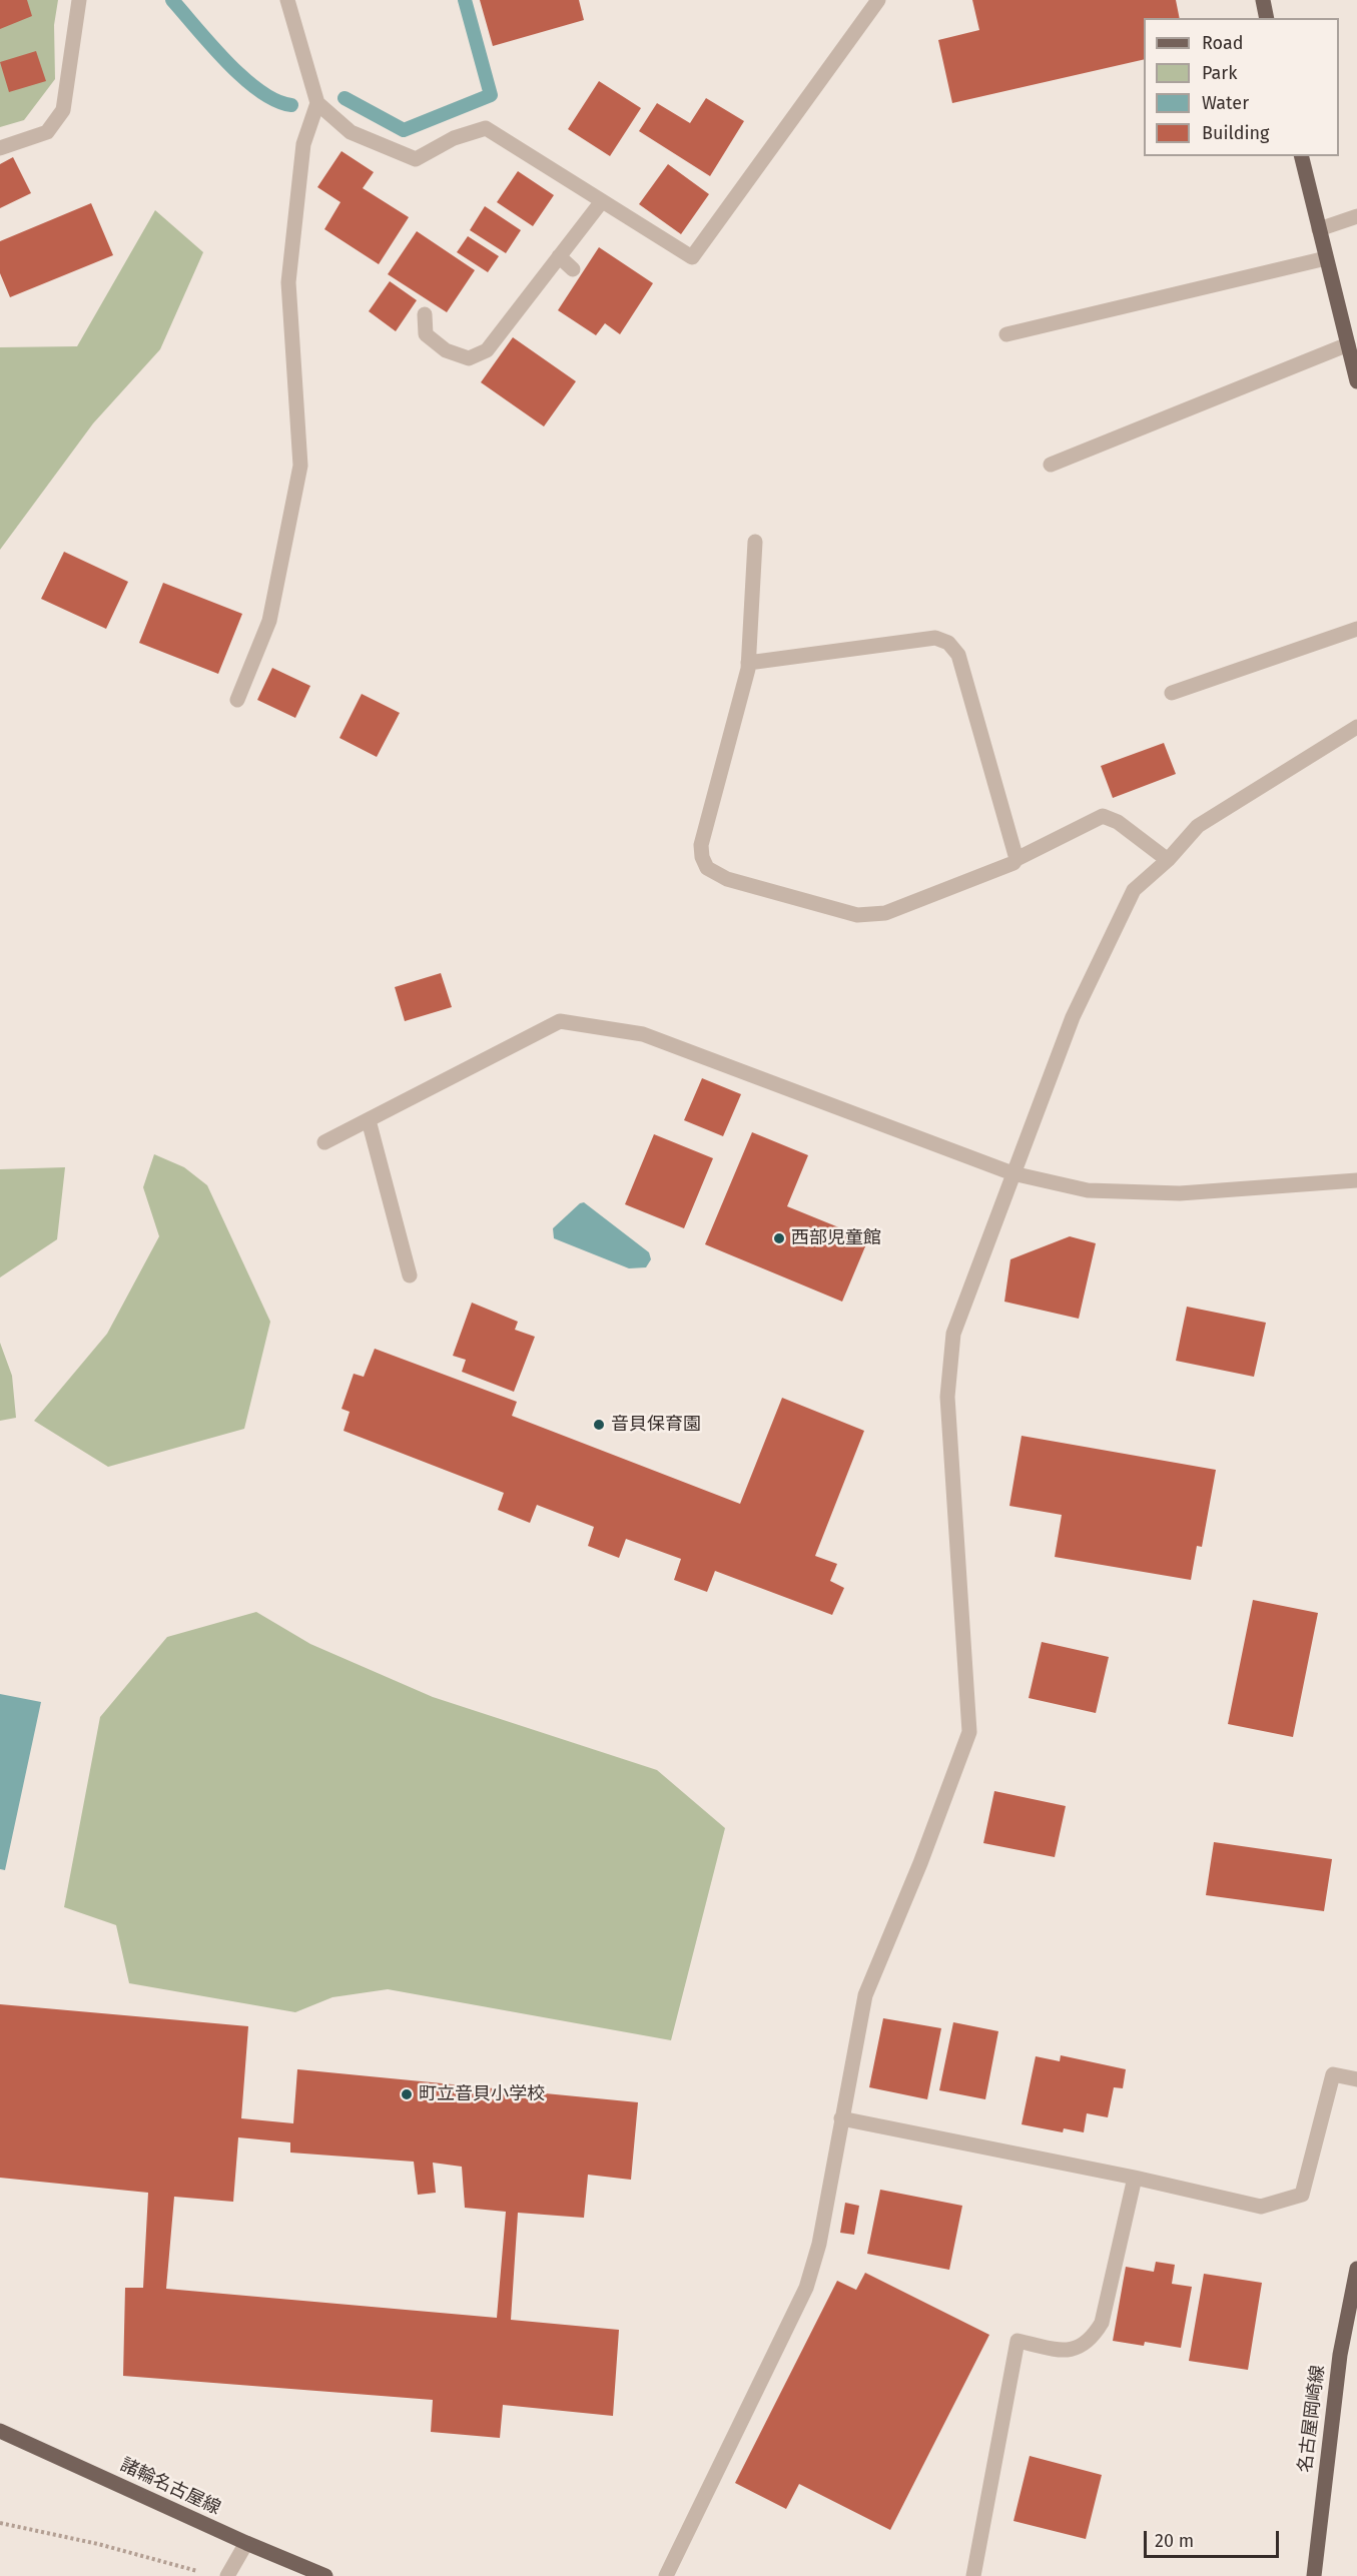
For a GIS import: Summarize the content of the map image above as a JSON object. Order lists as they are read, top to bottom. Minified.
{"streets":{"main road":["名古屋岡崎線","諸輪名古屋線"]},"places":["西部児童館","音貝保育園","町立音貝小学校"],"legend":["Road","Park","Water","Building"],"scale_bar":"20 m"}
